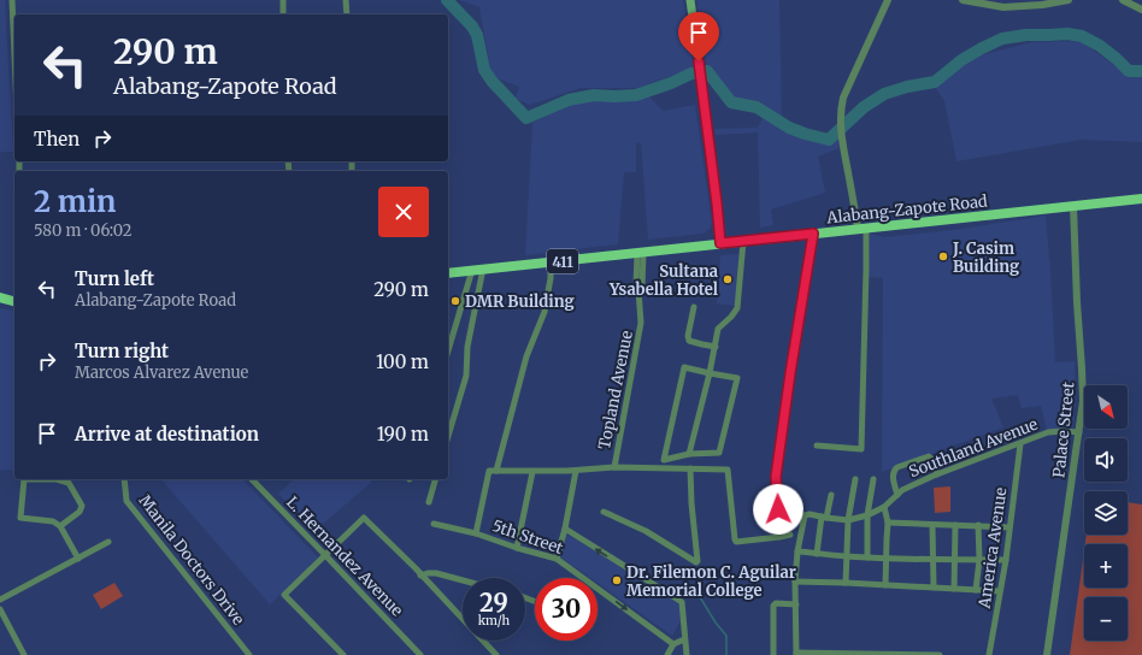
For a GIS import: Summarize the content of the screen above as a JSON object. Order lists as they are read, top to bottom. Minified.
{"streets":{"highway":["Alabang-Zapote Road","411"],"street":["Topland Avenue","Palace Street","Southland Avenue","5th Street","America Avenue","L. Hernandez Avenue","Manila Doctors Drive"]},"crossings":[["Alabang-Zapote Road","Topland Avenue"],["Alabang-Zapote Road","Palace Street"],["Palace Street","Southland Avenue"],["Southland Avenue","America Avenue"]],"places":["J. Casim Building","Sultana Ysabella Hotel","DMR Building","Dr. Filemon C. Aguilar Memorial College"],"north":"bottom right","page":{"turn":["290 m","Alabang-Zapote Road"],"then":"Then","heading":["2 min","580 m · 06:02"],"list":[{"name":"Turn left","note":"Alabang-Zapote Road","value":"290 m"},{"name":"Turn right","note":"Marcos Alvarez Avenue","value":"100 m"},{"name":"Arrive at destination","value":"190 m"}],"map_buttons":["+","−"],"speed":"29 km/h","limit":"30"}}
